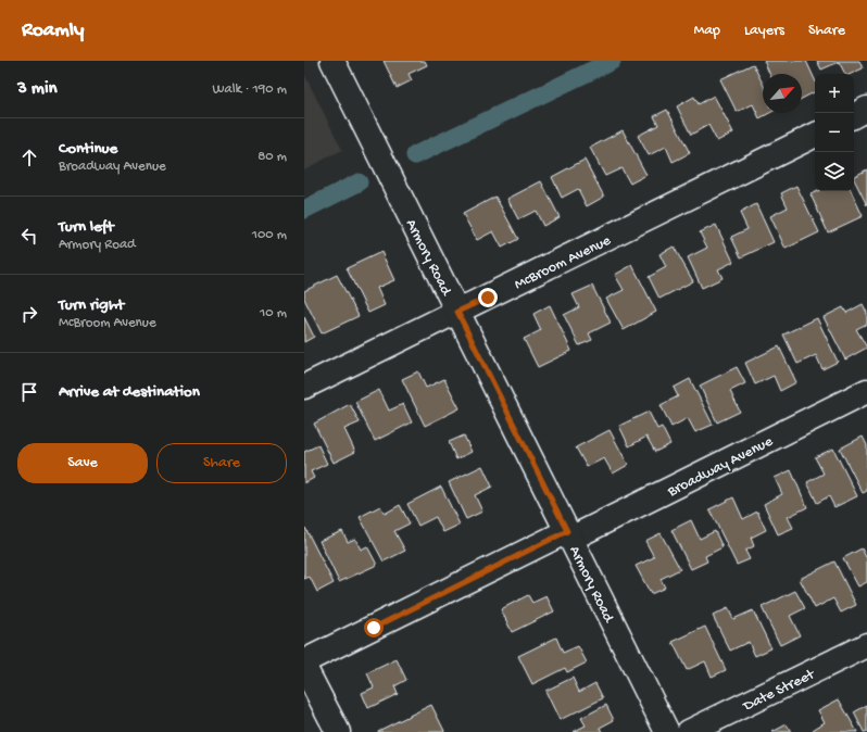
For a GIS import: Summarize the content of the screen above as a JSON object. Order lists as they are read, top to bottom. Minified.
{"streets":{"street":["Armory Road","McBroom Avenue","Broadway Avenue","Date Street"]},"crossings":[["Armory Road","McBroom Avenue"],["Armory Road","Broadway Avenue"]],"north":"top right","page":{"header":"Roamly","nav":["Map","Layers","Share"],"heading":["3 min","Walk · 190 m"],"map_buttons":["+","−"],"list":[["Continue","Broadway Avenue","80 m"],["Turn left","Armory Road","100 m"],["Turn right","McBroom Avenue","10 m"],"Arrive at destination"],"buttons":["Save","Share"]}}
